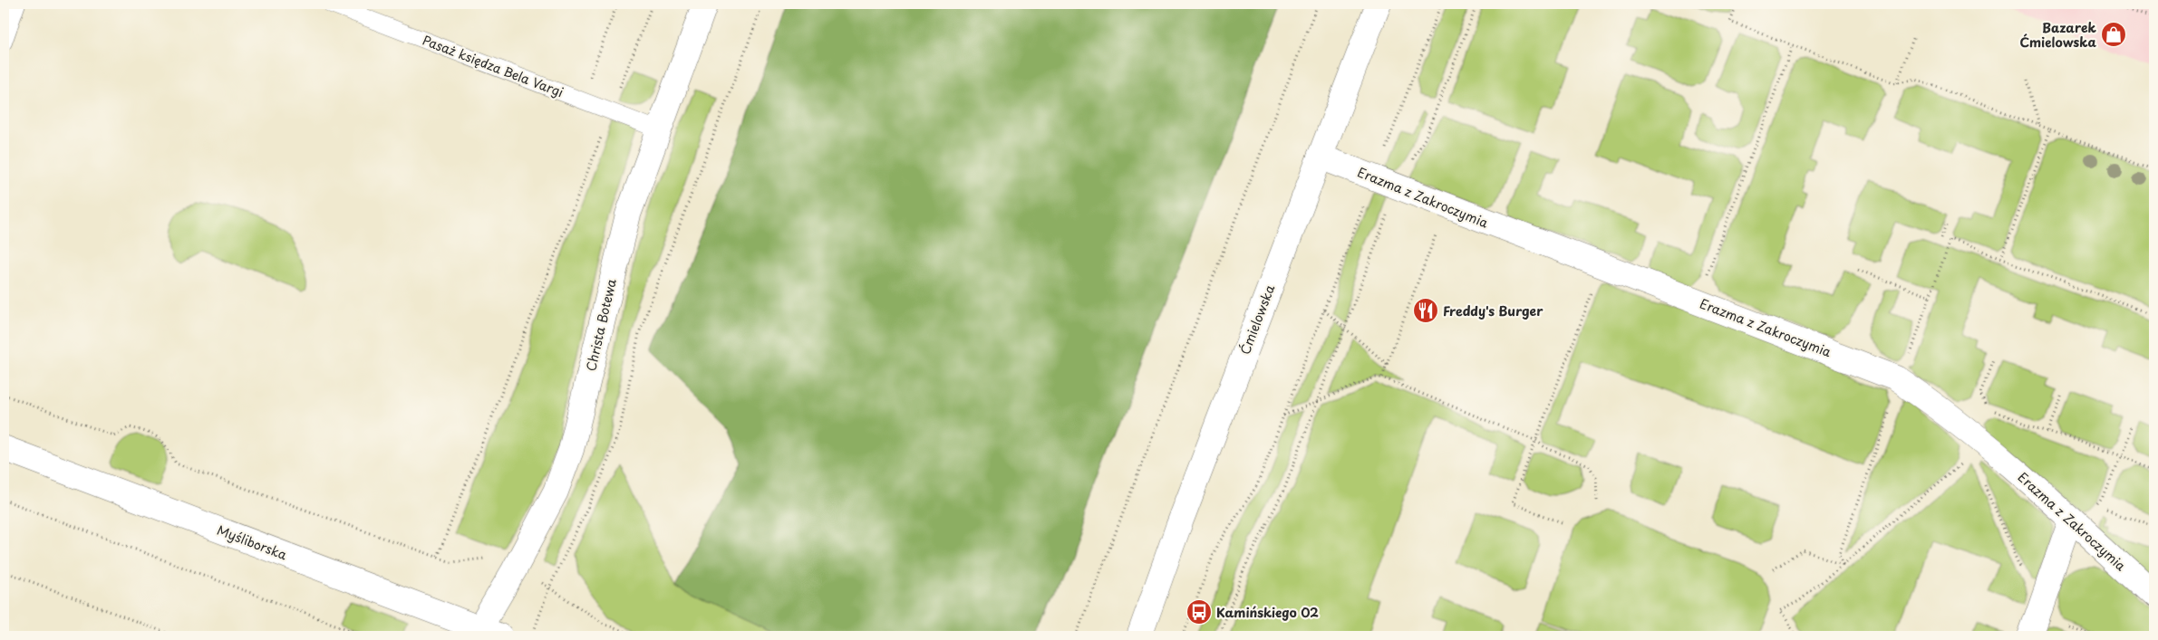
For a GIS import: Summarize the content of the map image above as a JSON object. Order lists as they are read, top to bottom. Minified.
{"streets":{"street":["Erazma z Zakroczymia","Ćmielowska","Christa Botewa","Myśliborska"],"lane":["Pasaż księdza Bela Vargi"]},"crossings":[["Pasaż księdza Bela Vargi","Christa Botewa"],["Erazma z Zakroczymia","Ćmielowska"],["Christa Botewa","Myśliborska"]],"places":{"shop":["Bazarek Ćmielowska"],"restaurant":["Freddy's Burger"],"bus stop":["Kamińskiego 02"]}}
